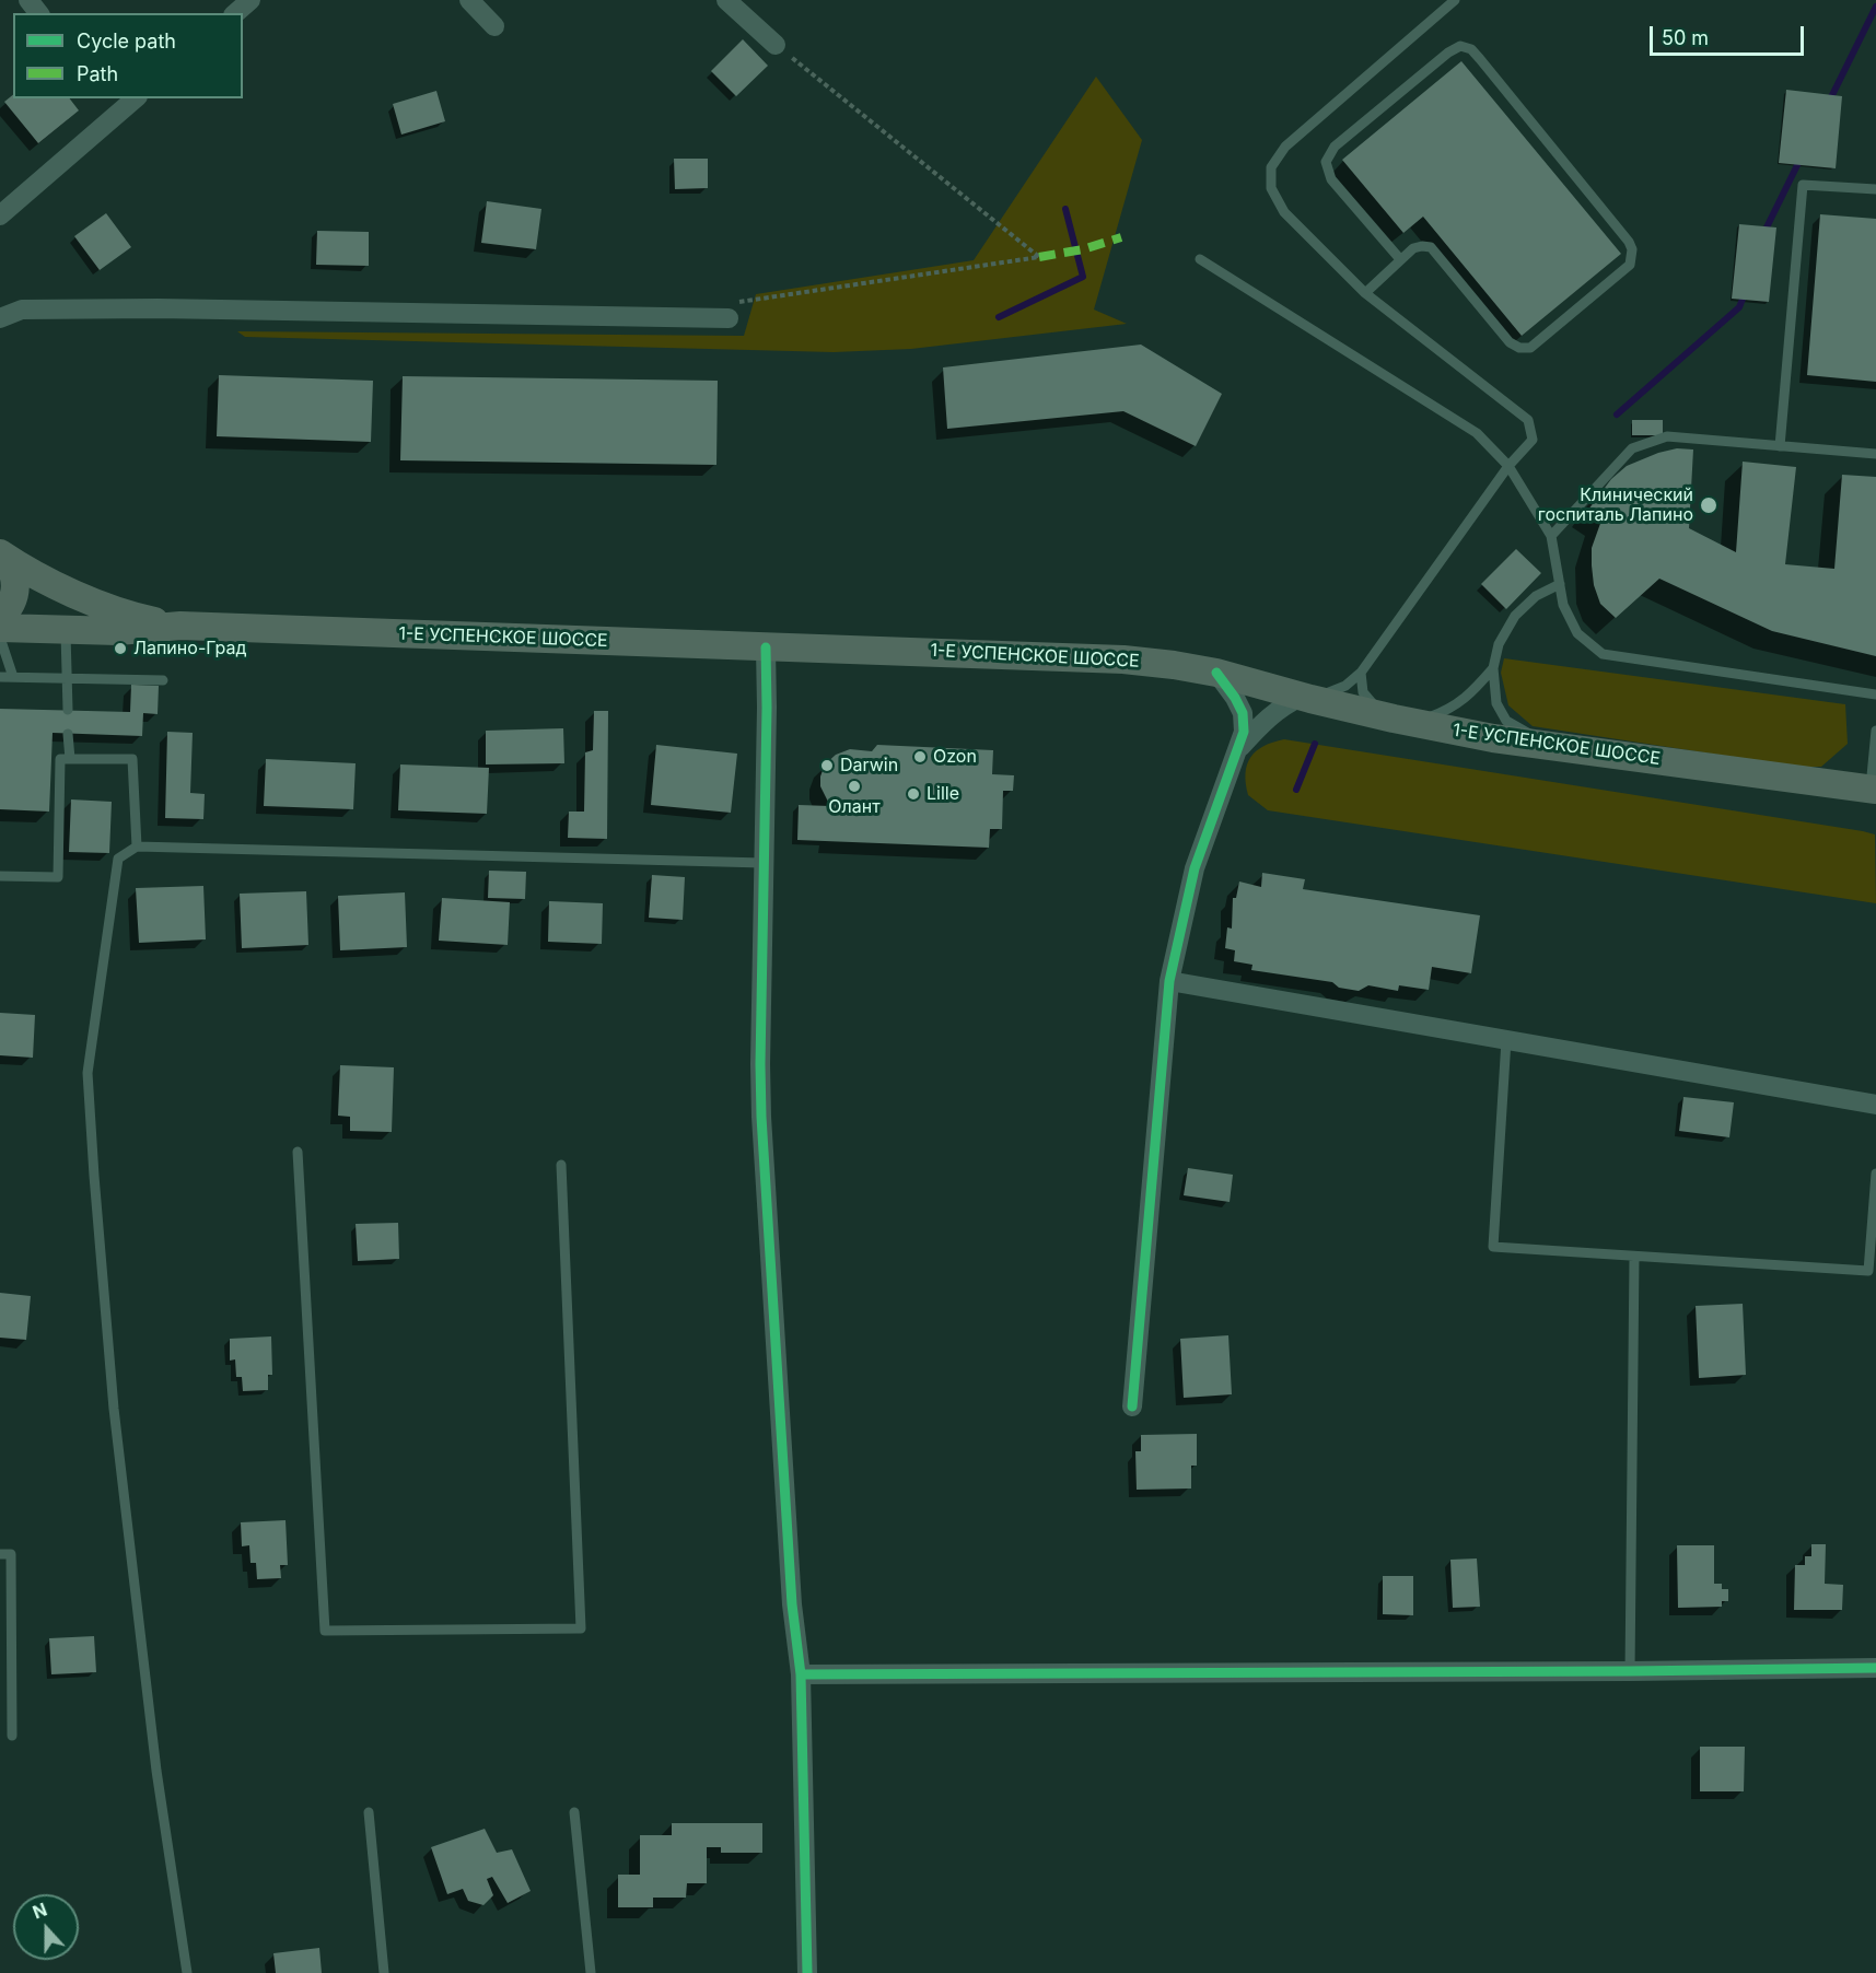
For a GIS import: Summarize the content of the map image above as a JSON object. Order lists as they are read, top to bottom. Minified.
{"streets":{"main road":["1-Е УСПЕНСКОЕ ШОССЕ"]},"places":["Клинический госпиталь Лапино","Лапино-Град","Ozon","Darwin","Олант","Lille"],"legend":["Cycle path","Path"],"scale_bar":"50 m","north":"top"}
